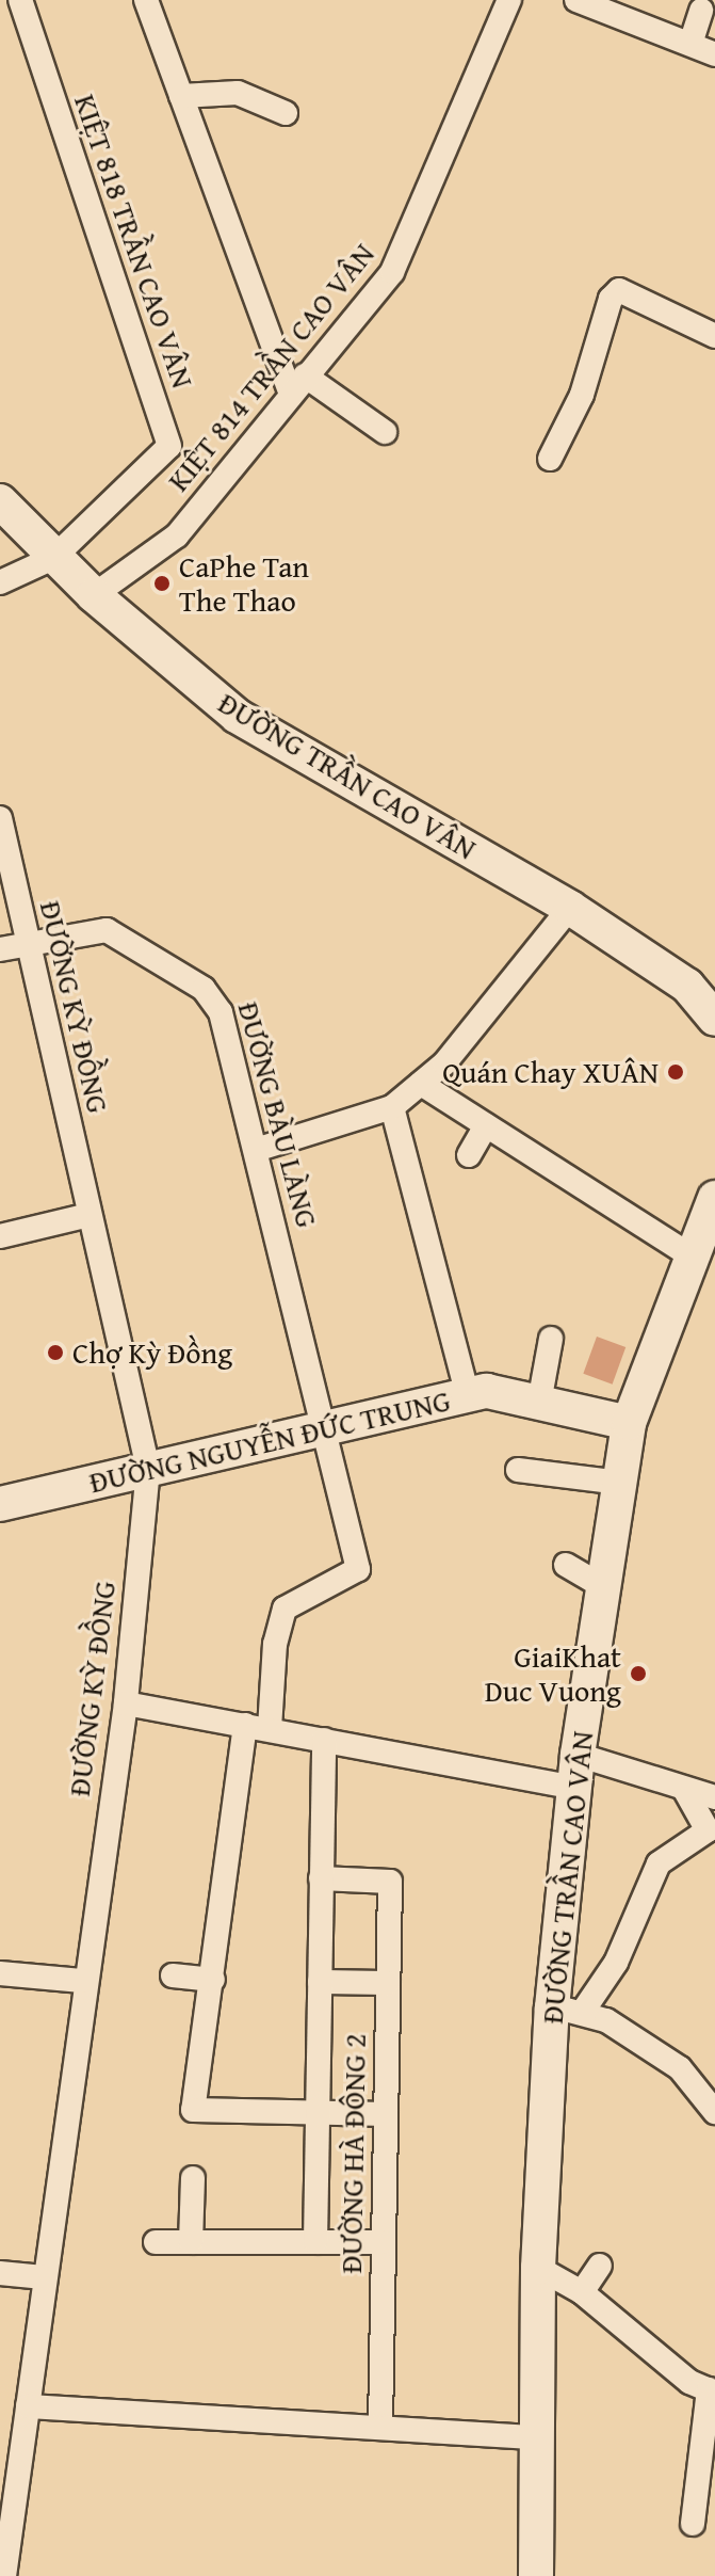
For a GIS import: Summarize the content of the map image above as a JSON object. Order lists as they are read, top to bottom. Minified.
{"streets":{"main road":["ĐƯỜNG TRẦN CAO VÂN","ĐƯỜNG NGUYỄN ĐỨC TRUNG"],"street":["KIỆT 818 TRẦN CAO VÂN","KIỆT 814 TRẦN CAO VÂN","ĐƯỜNG KỲ ĐỒNG","ĐƯỜNG BÀU LÀNG","ĐƯỜNG HÀ ĐÔNG 2"]},"crossings":[["KIỆT 818 TRẦN CAO VÂN","ĐƯỜNG TRẦN CAO VÂN"],["KIỆT 814 TRẦN CAO VÂN","ĐƯỜNG TRẦN CAO VÂN"],["ĐƯỜNG TRẦN CAO VÂN","ĐƯỜNG NGUYỄN ĐỨC TRUNG"],["ĐƯỜNG KỲ ĐỒNG","ĐƯỜNG BÀU LÀNG"],["ĐƯỜNG KỲ ĐỒNG","ĐƯỜNG NGUYỄN ĐỨC TRUNG"],["ĐƯỜNG BÀU LÀNG","ĐƯỜNG NGUYỄN ĐỨC TRUNG"]],"places":["CaPhe Tan The Thao","Quán Chay XUÂN","Chợ Kỳ Đồng","GiaiKhat Duc Vuong"]}
